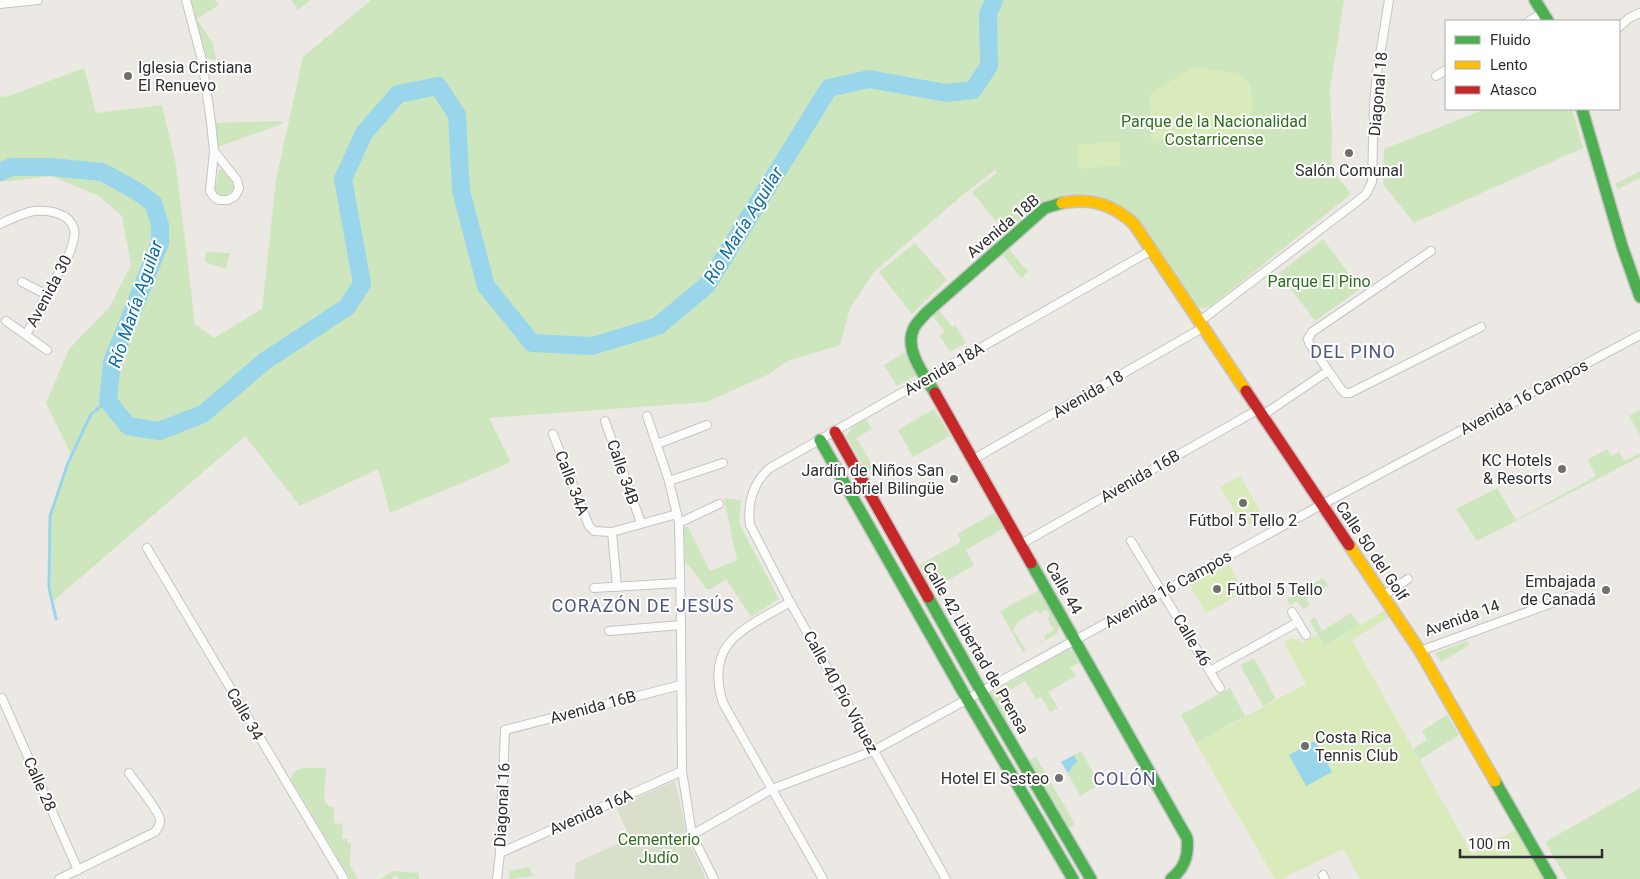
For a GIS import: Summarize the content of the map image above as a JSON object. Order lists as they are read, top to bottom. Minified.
{"streets":{"street":["Diagonal 18","Avenida 18B","Avenida 30","Avenida 18A","Avenida 18","Avenida 16 Campos","Calle 34B","Avenida 16B","Calle 34A","Calle 50 del Golf","Calle 44","Avenida 14","Calle 46","Calle 42 Libertad de Prensa","Calle 40 Pío Víquez","Calle 34","Calle 28","Diagonal 16","Avenida 16A"]},"crossings":[["Diagonal 18","Avenida 18"],["Avenida 18B","Avenida 18A"],["Avenida 18B","Calle 50 del Golf"],["Avenida 18B","Calle 44"],["Avenida 18A","Calle 50 del Golf"],["Avenida 18A","Calle 44"],["Avenida 18A","Calle 42 Libertad de Prensa"],["Avenida 18A","Calle 40 Pío Víquez"],["Avenida 18","Calle 50 del Golf"],["Avenida 18","Calle 44"],["Avenida 16 Campos","Calle 50 del Golf"],["Avenida 16 Campos","Calle 44"],["Avenida 16 Campos","Calle 46"],["Avenida 16 Campos","Calle 42 Libertad de Prensa"],["Avenida 16 Campos","Calle 40 Pío Víquez"],["Avenida 16B","Calle 50 del Golf"],["Avenida 16B","Calle 44"],["Avenida 16B","Diagonal 16"],["Calle 50 del Golf","Avenida 14"],["Diagonal 16","Avenida 16A"]],"districts":["DEL PINO","CORAZÓN DE JESÚS","COLÓN"],"water":["Río María Aguilar"],"parks":["Parque de la Nacionalidad Costarricense","Parque El Pino","Cementerio Judío"],"places":["Iglesia Cristiana El Renuevo","Salón Comunal","KC Hotels & Resorts","Jardín de Niños San Gabriel Bilingüe","Fútbol 5 Tello 2","Fútbol 5 Tello","Embajada de Canadá","Costa Rica Tennis Club","Hotel El Sesteo"],"legend":["Fluido","Lento","Atasco"],"scale_bar":"100 m"}
